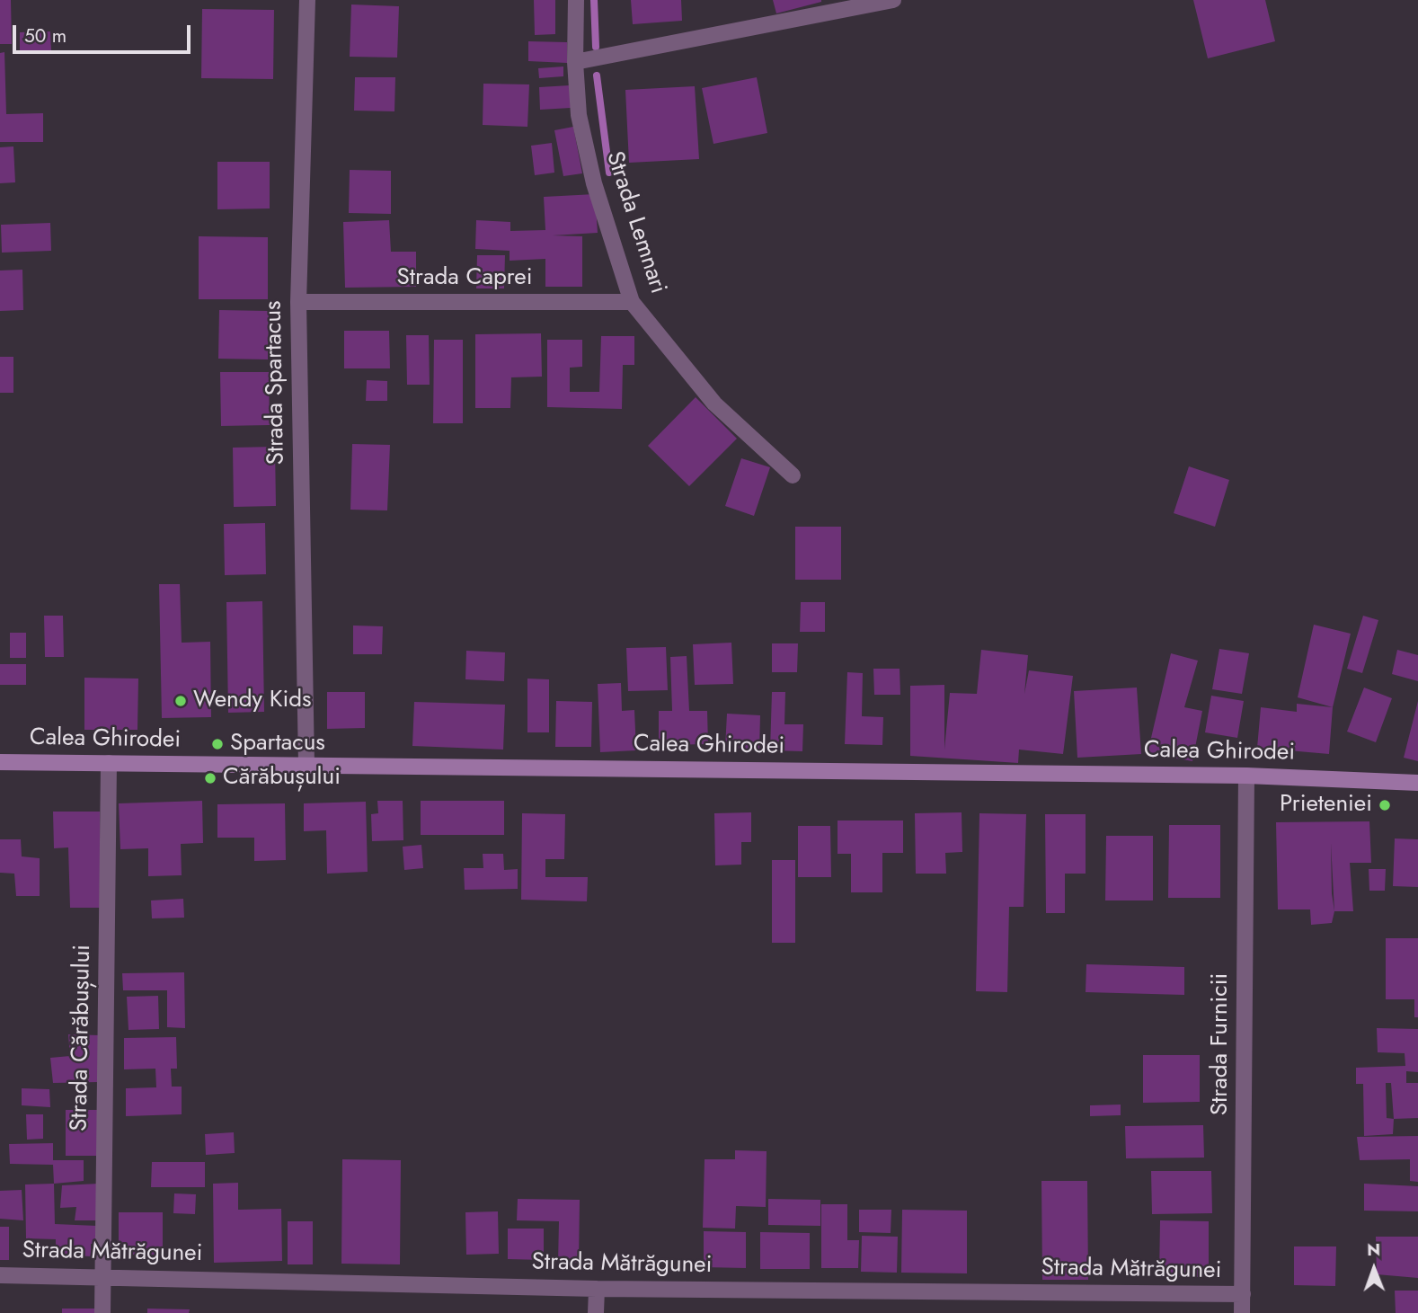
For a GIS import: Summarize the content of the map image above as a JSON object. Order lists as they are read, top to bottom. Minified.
{"streets":{"street":["Strada Lemnari","Strada Caprei","Strada Spartacus","Calea Ghirodei","Strada Cărăbușului","Strada Furnicii","Strada Mătrăgunei"]},"crossings":[["Strada Lemnari","Strada Caprei"],["Strada Caprei","Strada Spartacus"],["Strada Spartacus","Calea Ghirodei"],["Calea Ghirodei","Strada Cărăbușului"],["Calea Ghirodei","Strada Furnicii"],["Strada Cărăbușului","Strada Mătrăgunei"],["Strada Furnicii","Strada Mătrăgunei"]],"places":["Wendy Kids","Spartacus","Cărăbușului","Prieteniei"],"scale_bar":"50 m","north":"top"}
